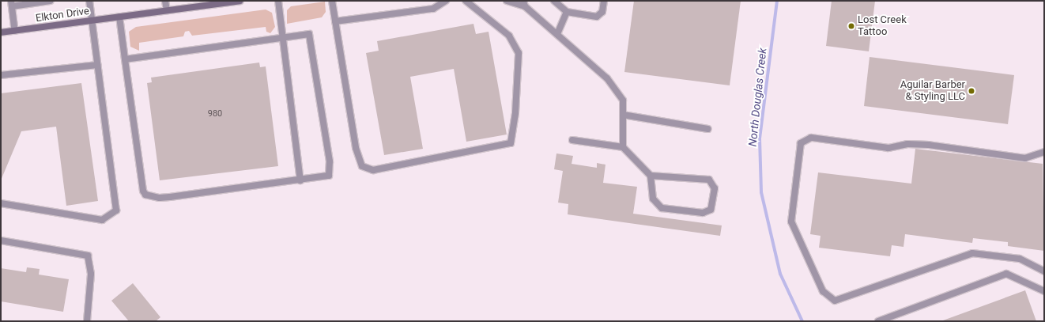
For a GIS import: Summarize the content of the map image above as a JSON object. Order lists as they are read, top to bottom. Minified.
{"streets":{"street":["Elkton Drive"]},"water":["North Douglas Creek"],"places":["Lost Creek Tattoo","Aguilar Barber & Styling LLC"],"house_numbers":["980"]}
